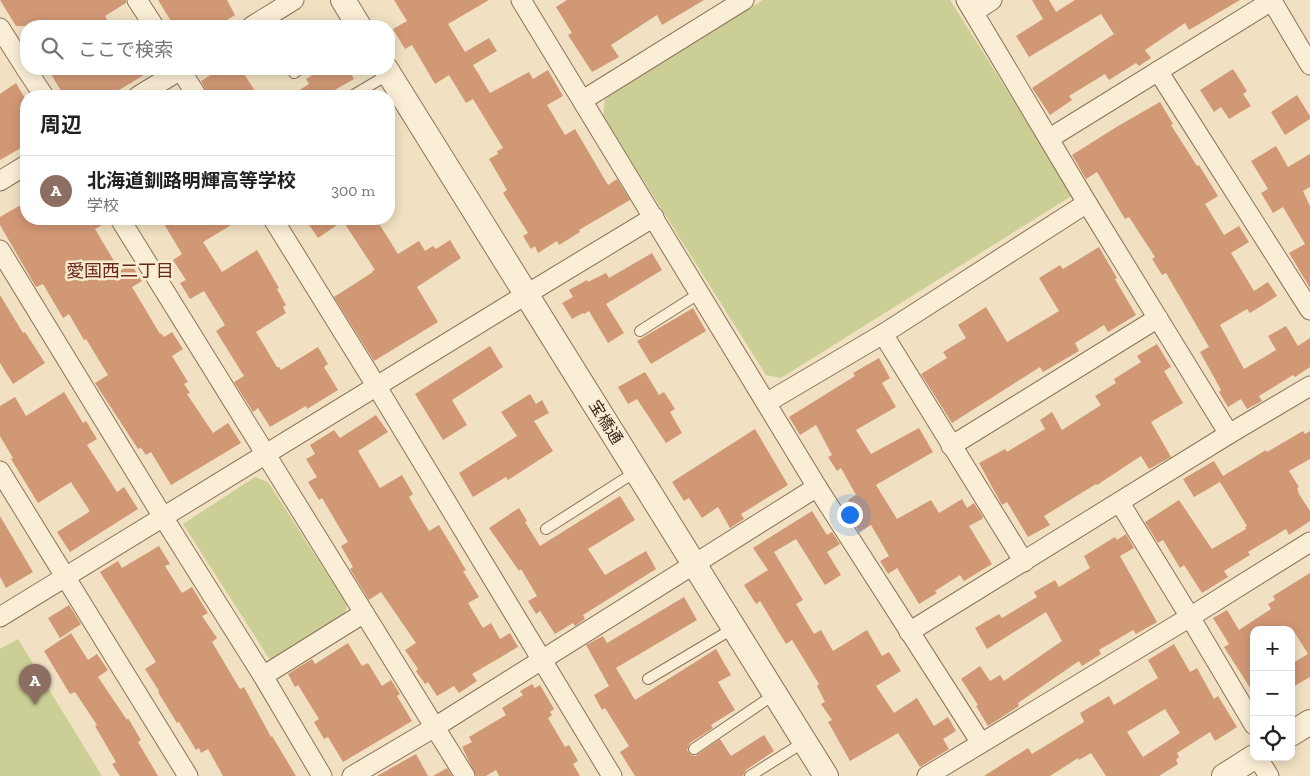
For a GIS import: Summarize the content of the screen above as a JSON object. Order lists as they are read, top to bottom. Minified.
{"streets":{"street":["宝橋通"]},"districts":["愛国西二丁目"],"page":{"search":"ここで検索","heading":"周辺","list":[{"mark":"A","name":"北海道釧路明輝高等学校","note":"学校","value":"300 m"}],"map_buttons":["+","−"],"pins":"A"}}
